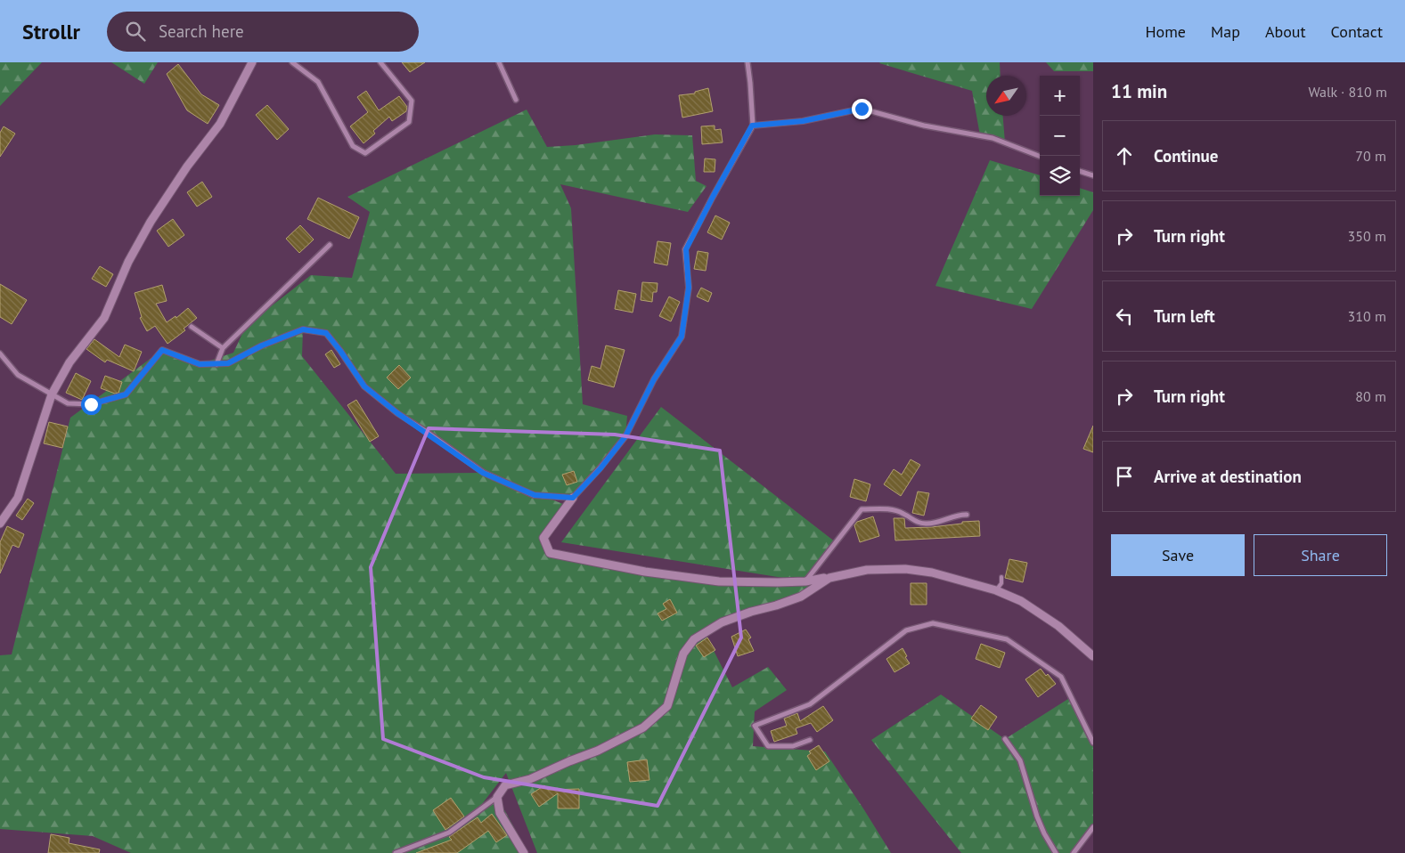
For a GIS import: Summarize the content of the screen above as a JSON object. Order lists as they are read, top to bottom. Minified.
{"north":"bottom left","page":{"header":"Strollr","search":"Search here","nav":["Home","Map","About","Contact"],"heading":["11 min","Walk · 810 m"],"map_buttons":["+","−"],"list":[["Continue","70 m"],["Turn right","350 m"],["Turn left","310 m"],["Turn right","80 m"],"Arrive at destination"],"buttons":["Save","Share"]}}
